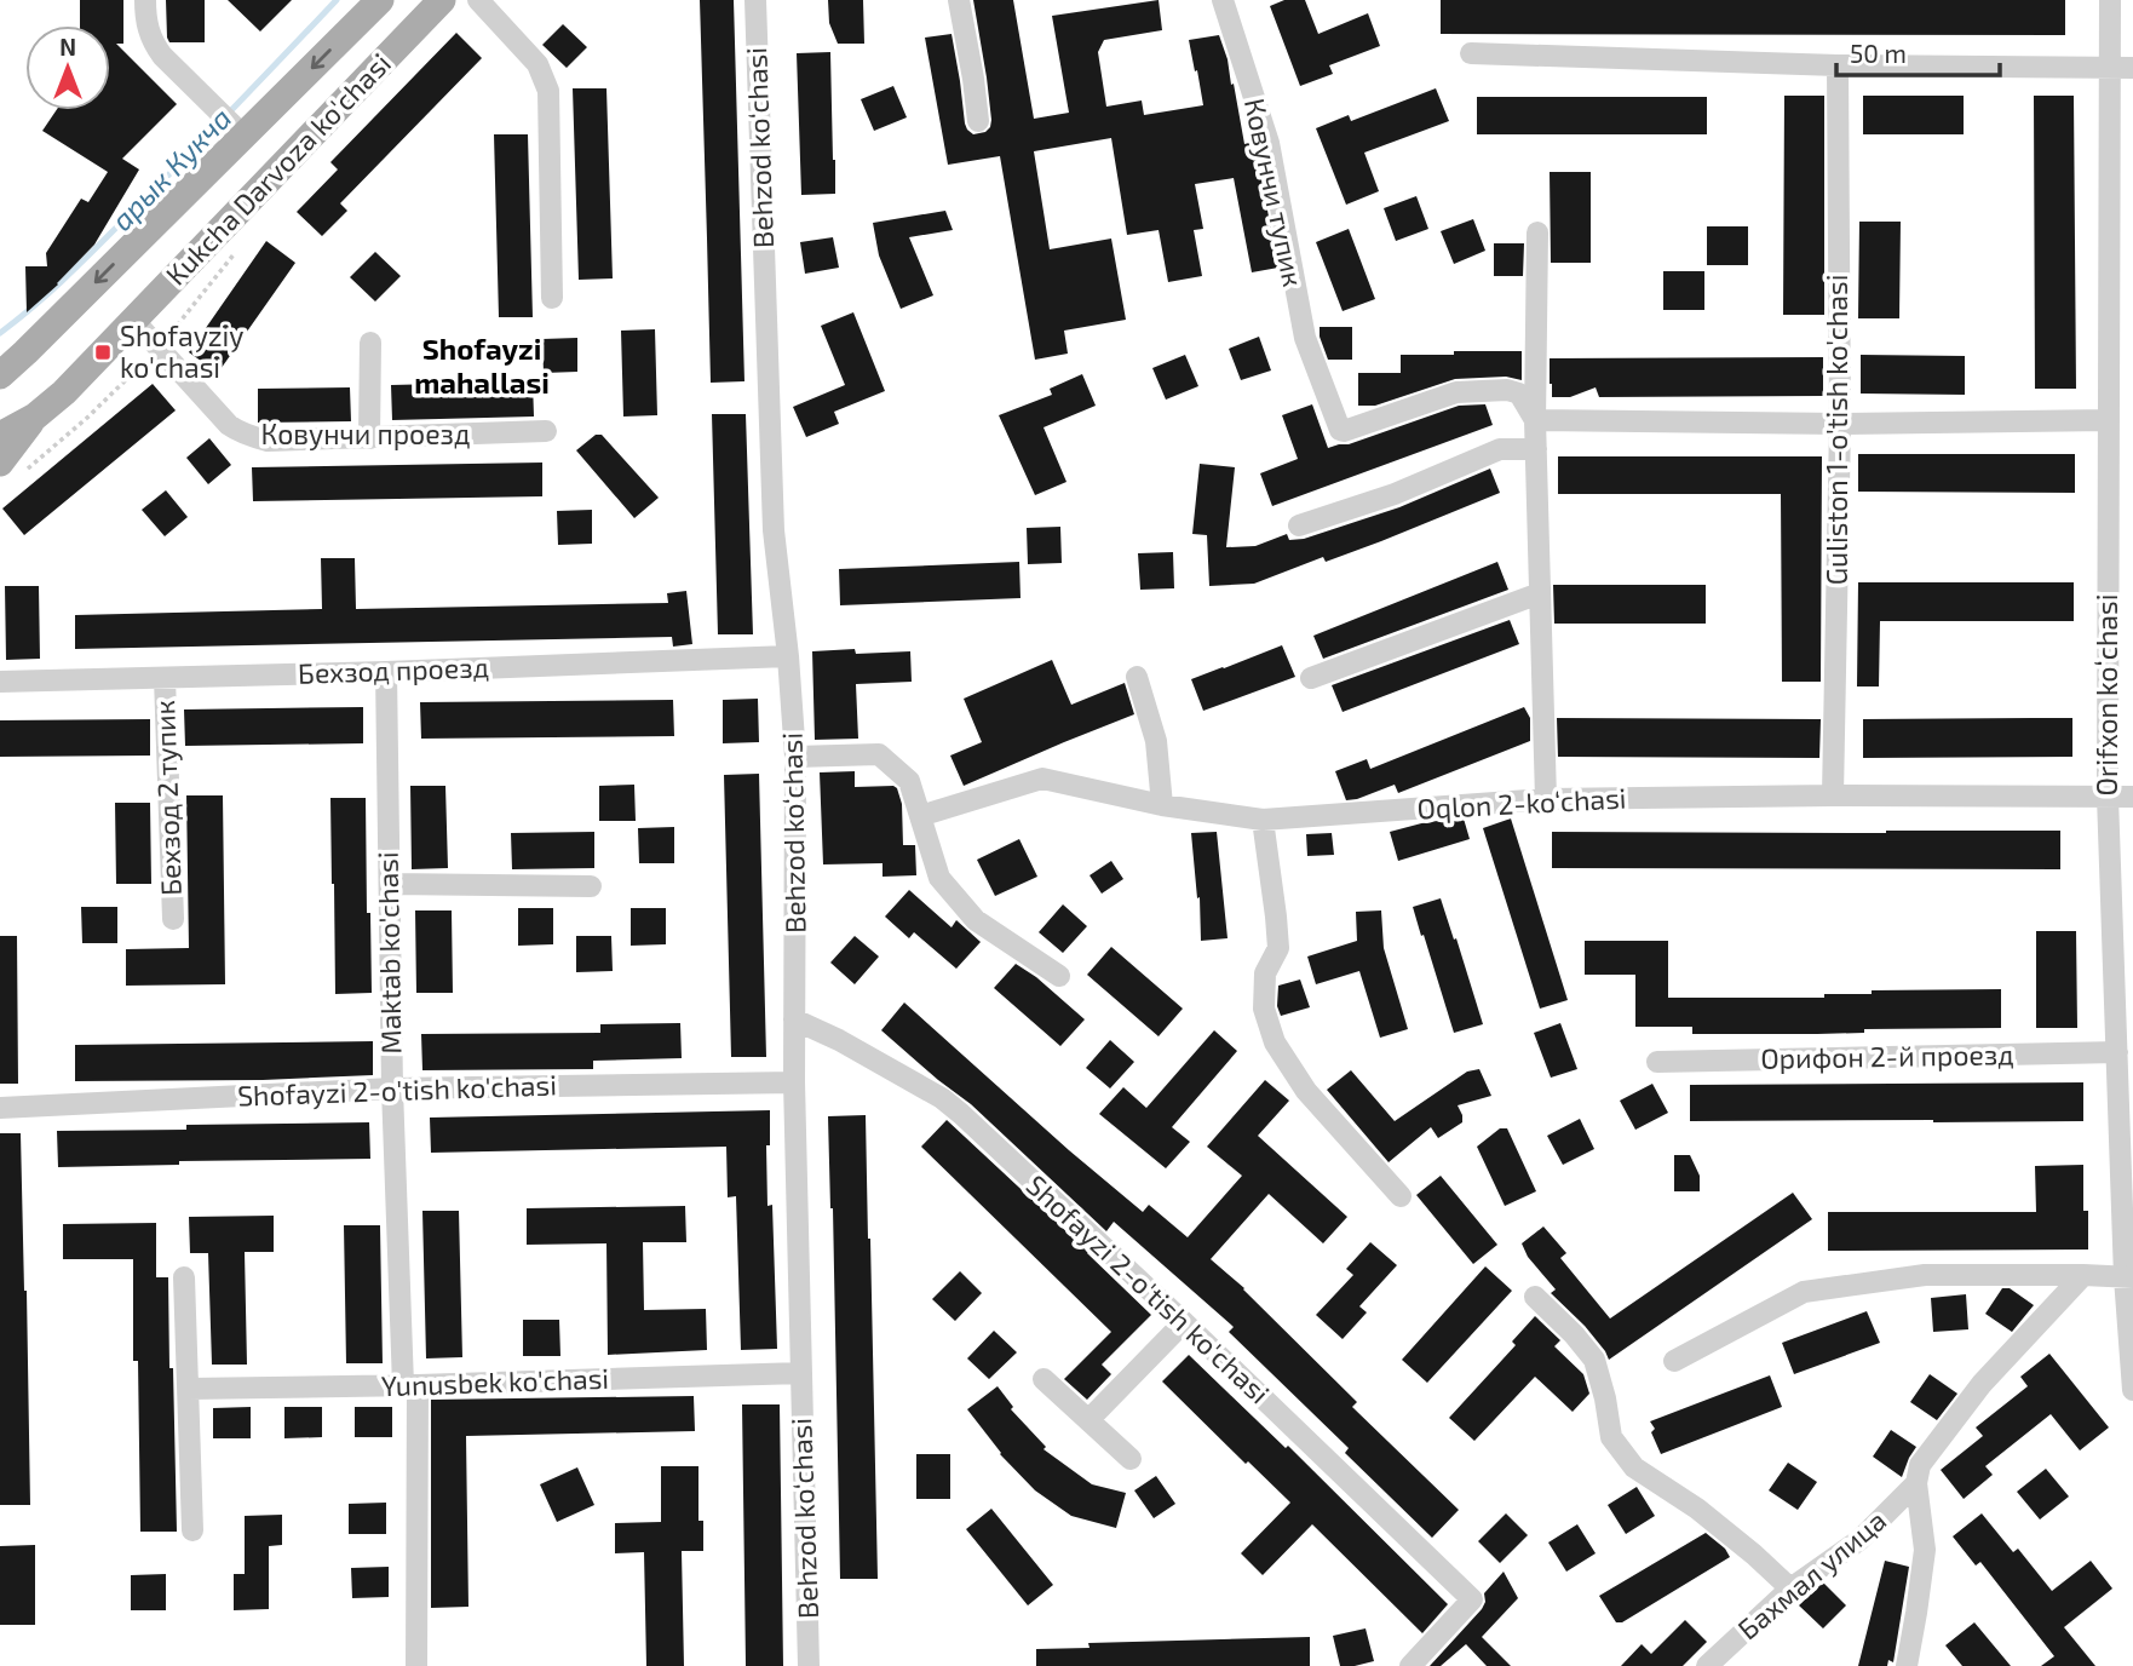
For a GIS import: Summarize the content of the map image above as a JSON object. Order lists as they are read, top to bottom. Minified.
{"streets":{"main road":["Kukcha Darvoza ko'chasi"],"street":["Behzod ko‘chasi","Ковунчи тупик","Guliston 1-o'tish ko'chasi","Ковунчи проезд","Бехзод проезд","Orifxon koʻchasi","Бехзод 2 тупик","Oqlon 2-ko‘chasi","Maktab ko'chasi","Орифон 2-й проезд","Shofayzi 2-o'tish ko'chasi","Yunusbek ko'chasi","Бахмал улица"]},"crossings":[["Behzod ko‘chasi","Бехзод проезд"],["Behzod ko‘chasi","Shofayzi 2-o'tish ko'chasi"],["Behzod ko‘chasi","Yunusbek ko'chasi"],["Kukcha Darvoza ko'chasi","Ковунчи проезд"],["Guliston 1-o'tish ko'chasi","Oqlon 2-ko‘chasi"],["Бехзод проезд","Бехзод 2 тупик"],["Бехзод проезд","Maktab ko'chasi"],["Orifxon koʻchasi","Oqlon 2-ko‘chasi"],["Orifxon koʻchasi","Орифон 2-й проезд"],["Maktab ko'chasi","Shofayzi 2-o'tish ko'chasi"],["Maktab ko'chasi","Yunusbek ko'chasi"]],"districts":["Shofayzi mahallasi"],"water":["арык Кукча"],"places":{"transit":["Shofayziy ko'chasi"]},"scale_bar":"50 m","north":"top"}
